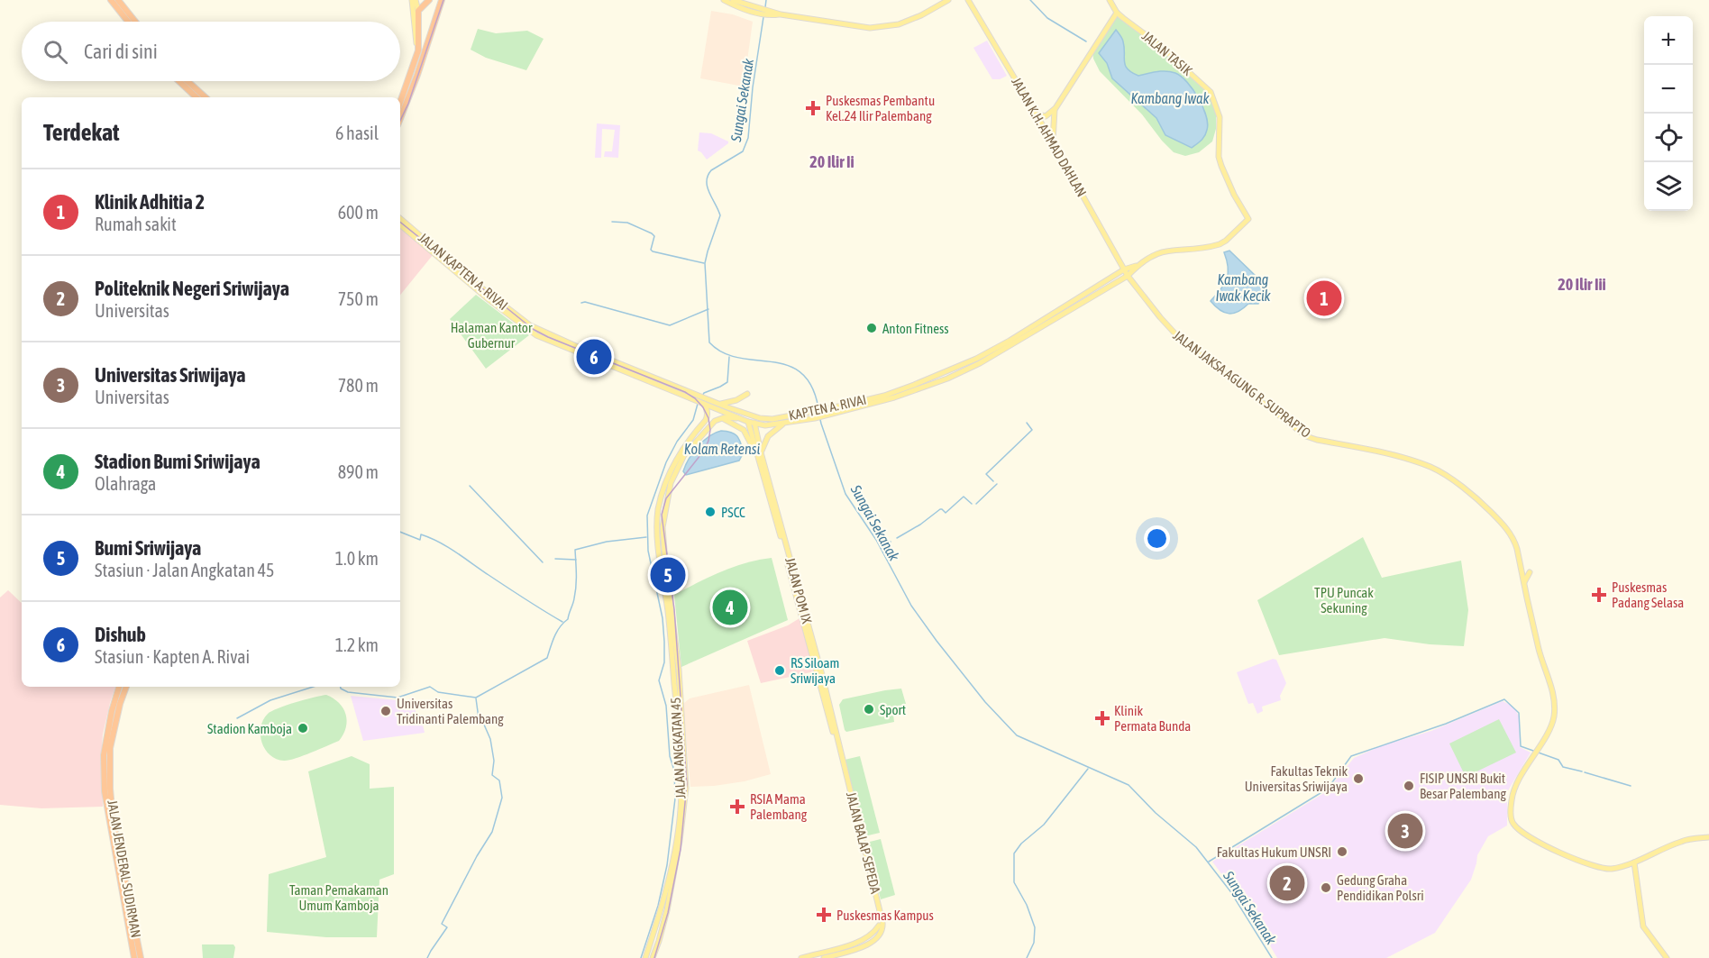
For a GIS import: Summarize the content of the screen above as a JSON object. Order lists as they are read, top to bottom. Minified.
{"streets":{"highway":["JALAN JENDERAL SUDIRMAN"],"main road":["JALAN TASIK","JALAN K.H. AHMAD DAHLAN","JALAN KAPTEN A. RIVAI","JALAN JAKSA AGUNG R. SUPRAPTO","KAPTEN A. RIVAI","JALAN POM IX","JALAN ANGKATAN 45","JALAN BALAP SEPEDA"]},"crossings":[["JALAN TASIK","KAPTEN A. RIVAI"],["JALAN K.H. AHMAD DAHLAN","JALAN JAKSA AGUNG R. SUPRAPTO"],["JALAN K.H. AHMAD DAHLAN","KAPTEN A. RIVAI"],["JALAN KAPTEN A. RIVAI","KAPTEN A. RIVAI"],["JALAN JAKSA AGUNG R. SUPRAPTO","KAPTEN A. RIVAI"],["KAPTEN A. RIVAI","JALAN POM IX"],["JALAN POM IX","JALAN BALAP SEPEDA"]],"districts":["20 Ilir Ii","20 Ilir Iii"],"water":["Kambang Iwak","Sungai Sekanak","Kambang Iwak Kecik","Kolam Retensi"],"parks":["Halaman Kantor Gubernur","TPU Puncak Sekuning","Taman Pemakaman Umum Kamboja"],"places":{"health":["Puskesmas Pembantu Kel.24 Ilir Palembang","Puskesmas Padang Selasa","Klinik Permata Bunda","RSIA Mama Palembang","Puskesmas Kampus"],"other":["Anton Fitness","PSCC","RS Siloam Sriwijaya","Sport","Universitas Tridinanti Palembang","Stadion Kamboja","Fakultas Teknik Universitas Sriwijaya","FISIP UNSRI Bukit Besar Palembang","Fakultas Hukum UNSRI","Gedung Graha Pendidikan Polsri"]},"page":{"map_buttons":["+","−"],"search":"Cari di sini","heading":["Terdekat","6 hasil"],"list":[{"mark":"1","name":"Klinik Adhitia 2","note":"Rumah sakit","value":"600 m"},{"mark":"2","name":"Politeknik Negeri Sriwijaya","note":"Universitas","value":"750 m"},{"mark":"3","name":"Universitas Sriwijaya","note":"Universitas","value":"780 m"},{"mark":"4","name":"Stadion Bumi Sriwijaya","note":"Olahraga","value":"890 m"},{"mark":"5","name":"Bumi Sriwijaya","note":"Stasiun · Jalan Angkatan 45","value":"1.0 km"},{"mark":"6","name":"Dishub","note":"Stasiun · Kapten A. Rivai","value":"1.2 km"}],"pins":["1","6","5","4","3","2"]}}
